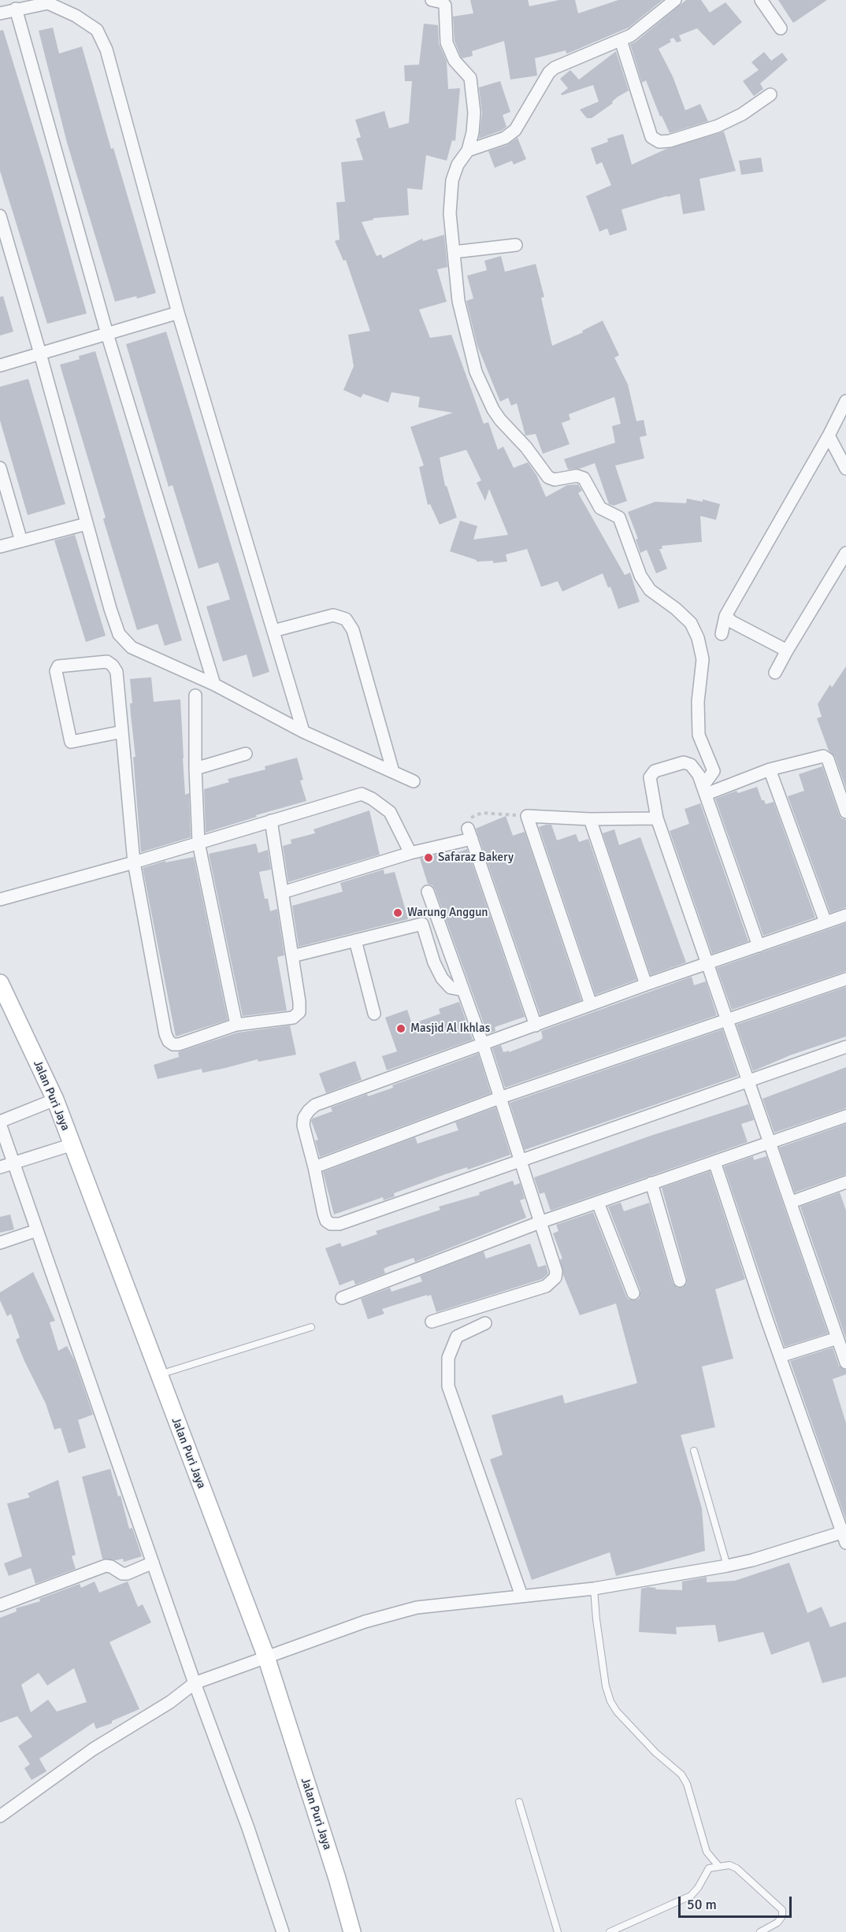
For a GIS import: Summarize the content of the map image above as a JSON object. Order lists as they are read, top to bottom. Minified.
{"streets":{"street":["Jalan Puri Jaya"]},"places":["Safaraz Bakery","Warung Anggun","Masjid Al Ikhlas"],"scale_bar":"50 m"}
